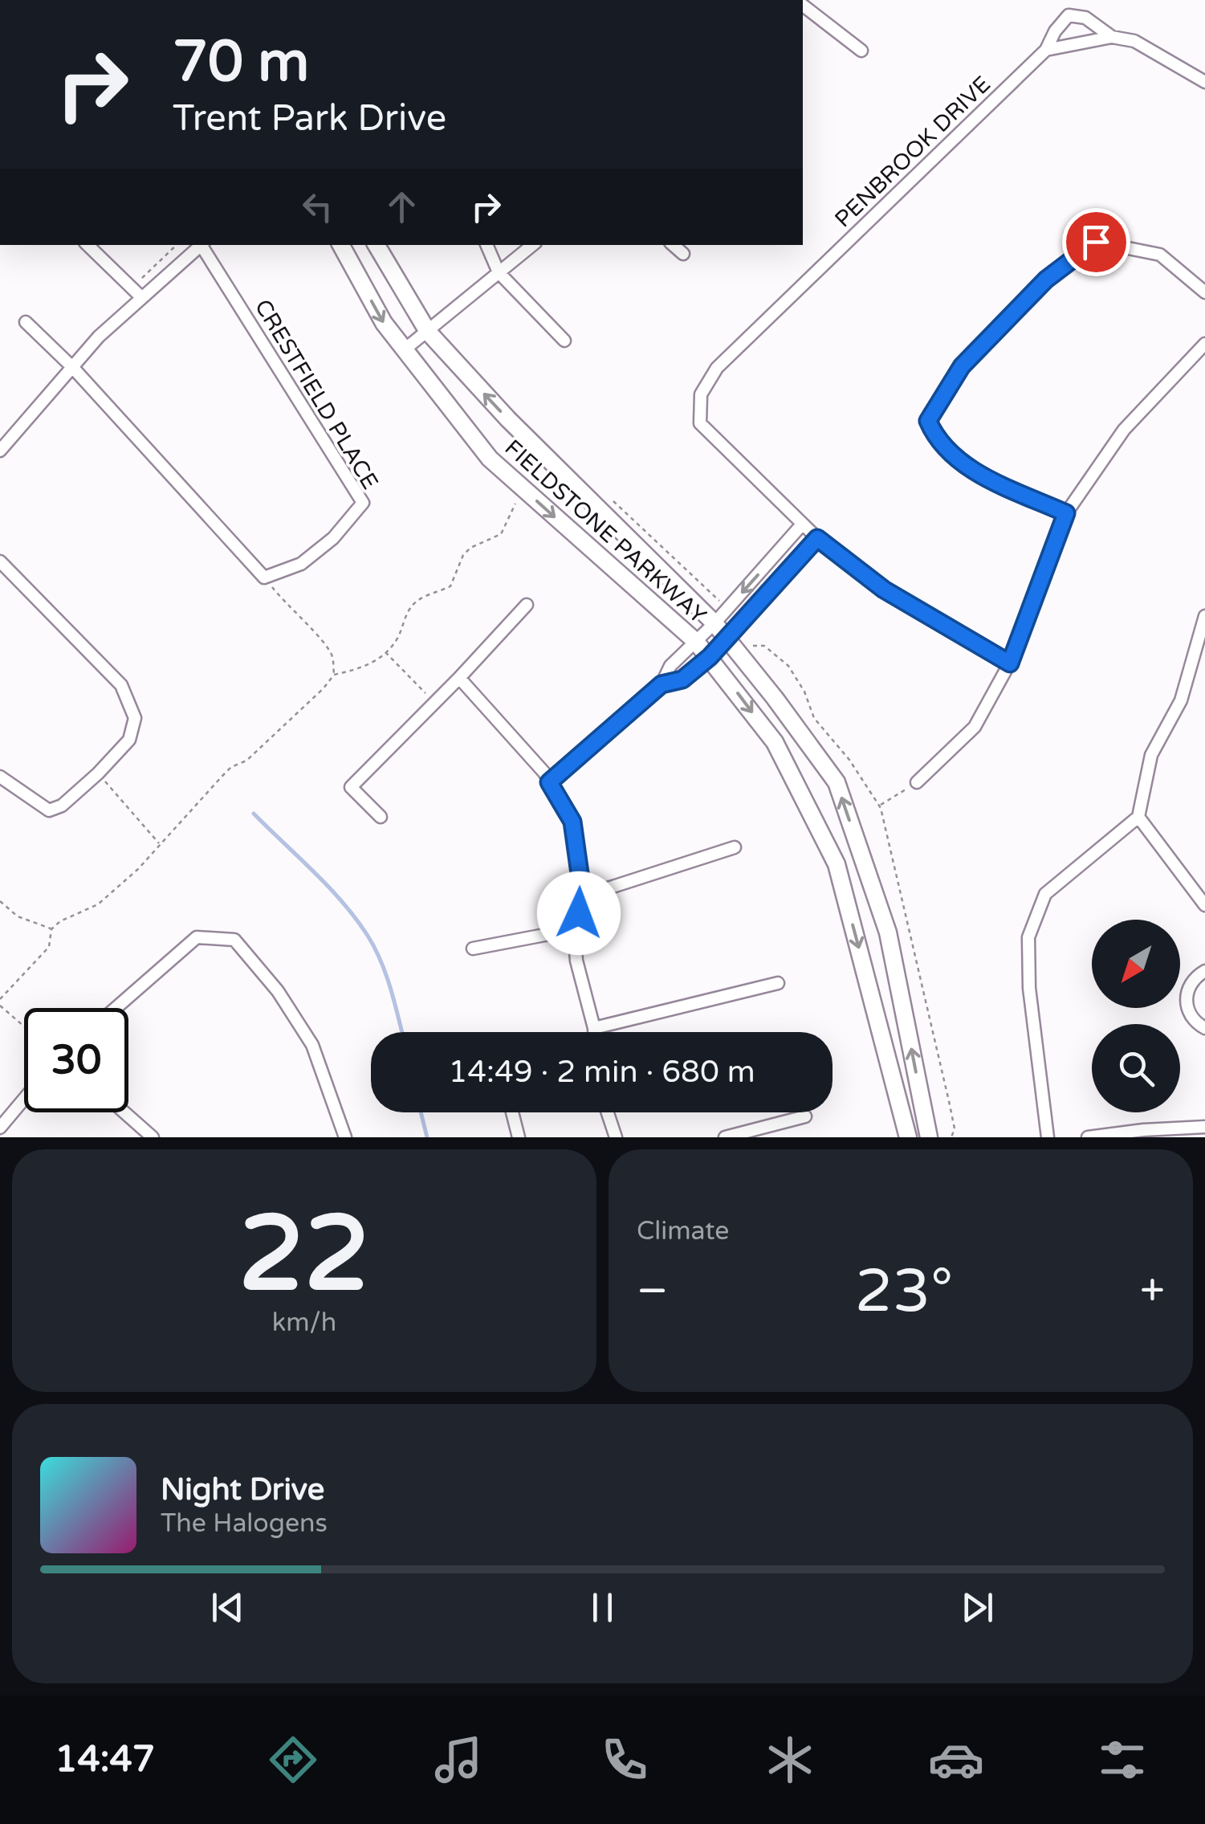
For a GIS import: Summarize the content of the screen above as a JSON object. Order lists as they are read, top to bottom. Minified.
{"streets":{"street":["PENBROOK DRIVE","CRESTFIELD PLACE","FIELDSTONE PARKWAY"]},"north":"bottom left","page":{"turn":["70 m","Trent Park Drive"],"limit":"30","trip":"14:49 · 2 min · 680 m","tile":[["22","km/h"],"Climate"],"heat":["−","23°","+"],"song":["Night Drive","The Halogens"],"tabs":"14:47"}}
